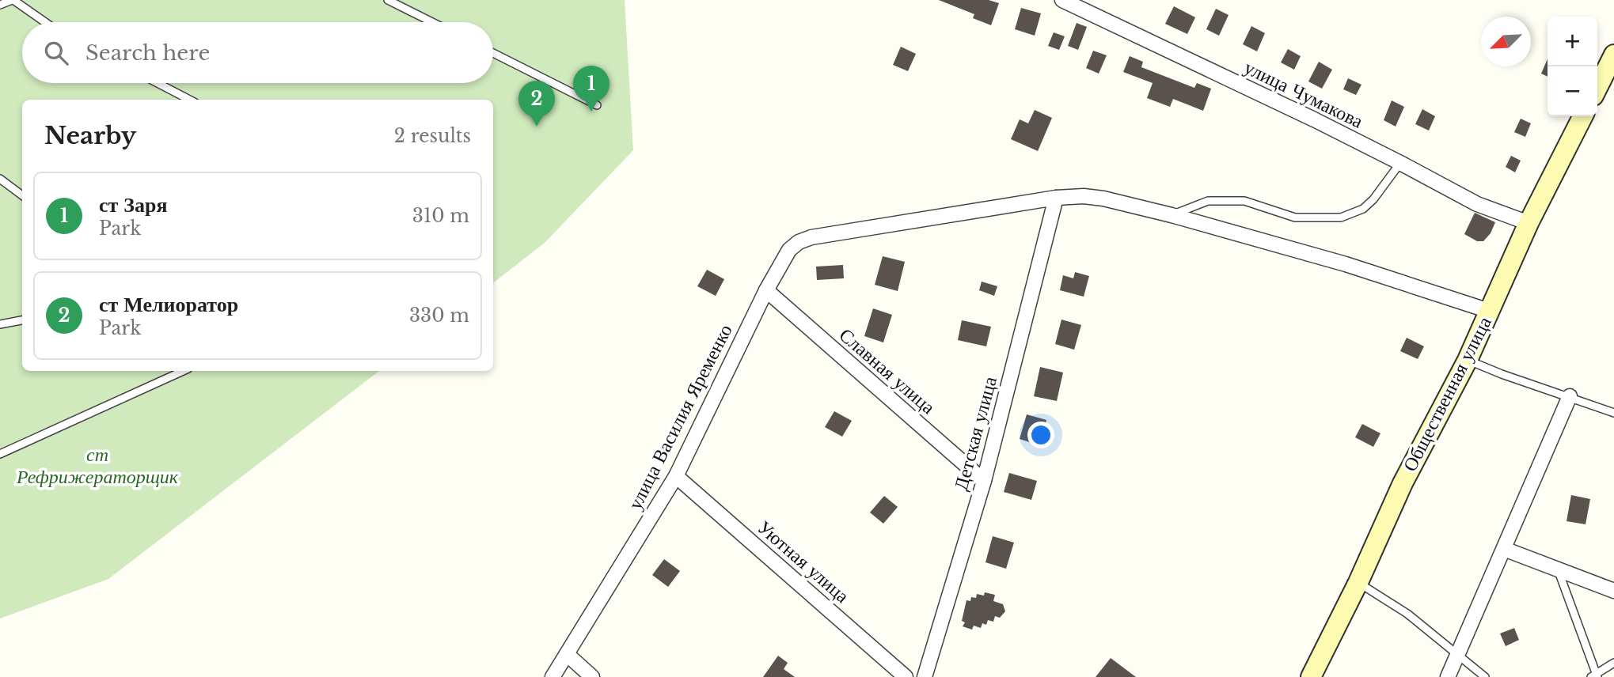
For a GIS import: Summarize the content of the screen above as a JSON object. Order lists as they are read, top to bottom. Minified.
{"streets":{"main road":["Общественная улица"],"street":["улица Чумакова","Славная улица","улица Василия Яременко","Детская улица","Уютная улица"]},"crossings":[["улица Чумакова","Общественная улица"],["Славная улица","улица Василия Яременко"],["Славная улица","Детская улица"],["улица Василия Яременко","Детская улица"],["улица Василия Яременко","Уютная улица"]],"parks":["ст Рефрижераторщик"],"north":"bottom left","page":{"map_buttons":["+","−"],"search":"Search here","pins":["1","2"],"heading":["Nearby","2 results"],"list":[{"mark":"1","name":"ст Заря","note":"Park","value":"310 m"},{"mark":"2","name":"ст Мелиоратор","note":"Park","value":"330 m"}]}}
